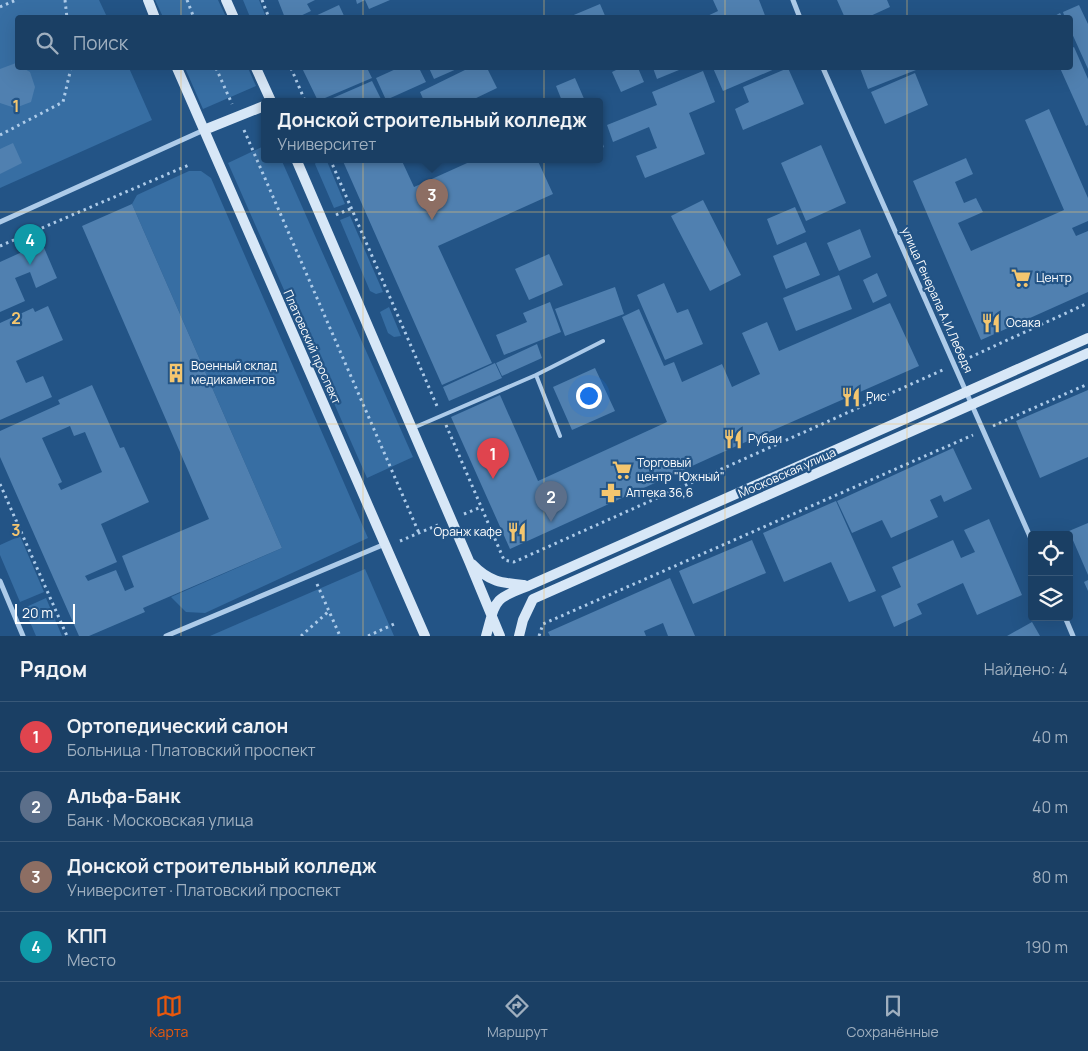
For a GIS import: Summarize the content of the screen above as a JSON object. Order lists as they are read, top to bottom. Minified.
{"streets":{"main road":["Платовский проспект","Московская улица"],"street":["улица Генерала А.И.Лебедя"]},"crossings":[["улица Генерала А.И.Лебедя","Московская улица"]],"places":{"supermarket":["Центр","Торговый центр \"Южный\""],"restaurant":["Осака","Рис","Рубаи","Оранж кафе"],"building":["Военный склад медикаментов"],"pharmacy":["Аптека 36,6"]},"scale_bar":"20 m","page":{"search":"Поиск","popup":["Донской строительный колледж","Университет"],"pins":["3","4","1","2"],"scale":"20 m","heading":["Рядом","Найдено: 4"],"list":[{"mark":"1","name":"Ортопедический салон","note":"Больница · Платовский проспект","value":"40 m"},{"mark":"2","name":"Альфа-Банк","note":"Банк · Московская улица","value":"40 m"},{"mark":"3","name":"Донской строительный колледж","note":"Университет · Платовский проспект","value":"80 m"},{"mark":"4","name":"КПП","note":"Место","value":"190 m"}],"nav":["Карта","Маршрут","Сохранённые"]},"grid":{"rows":["1","2","3"]}}
